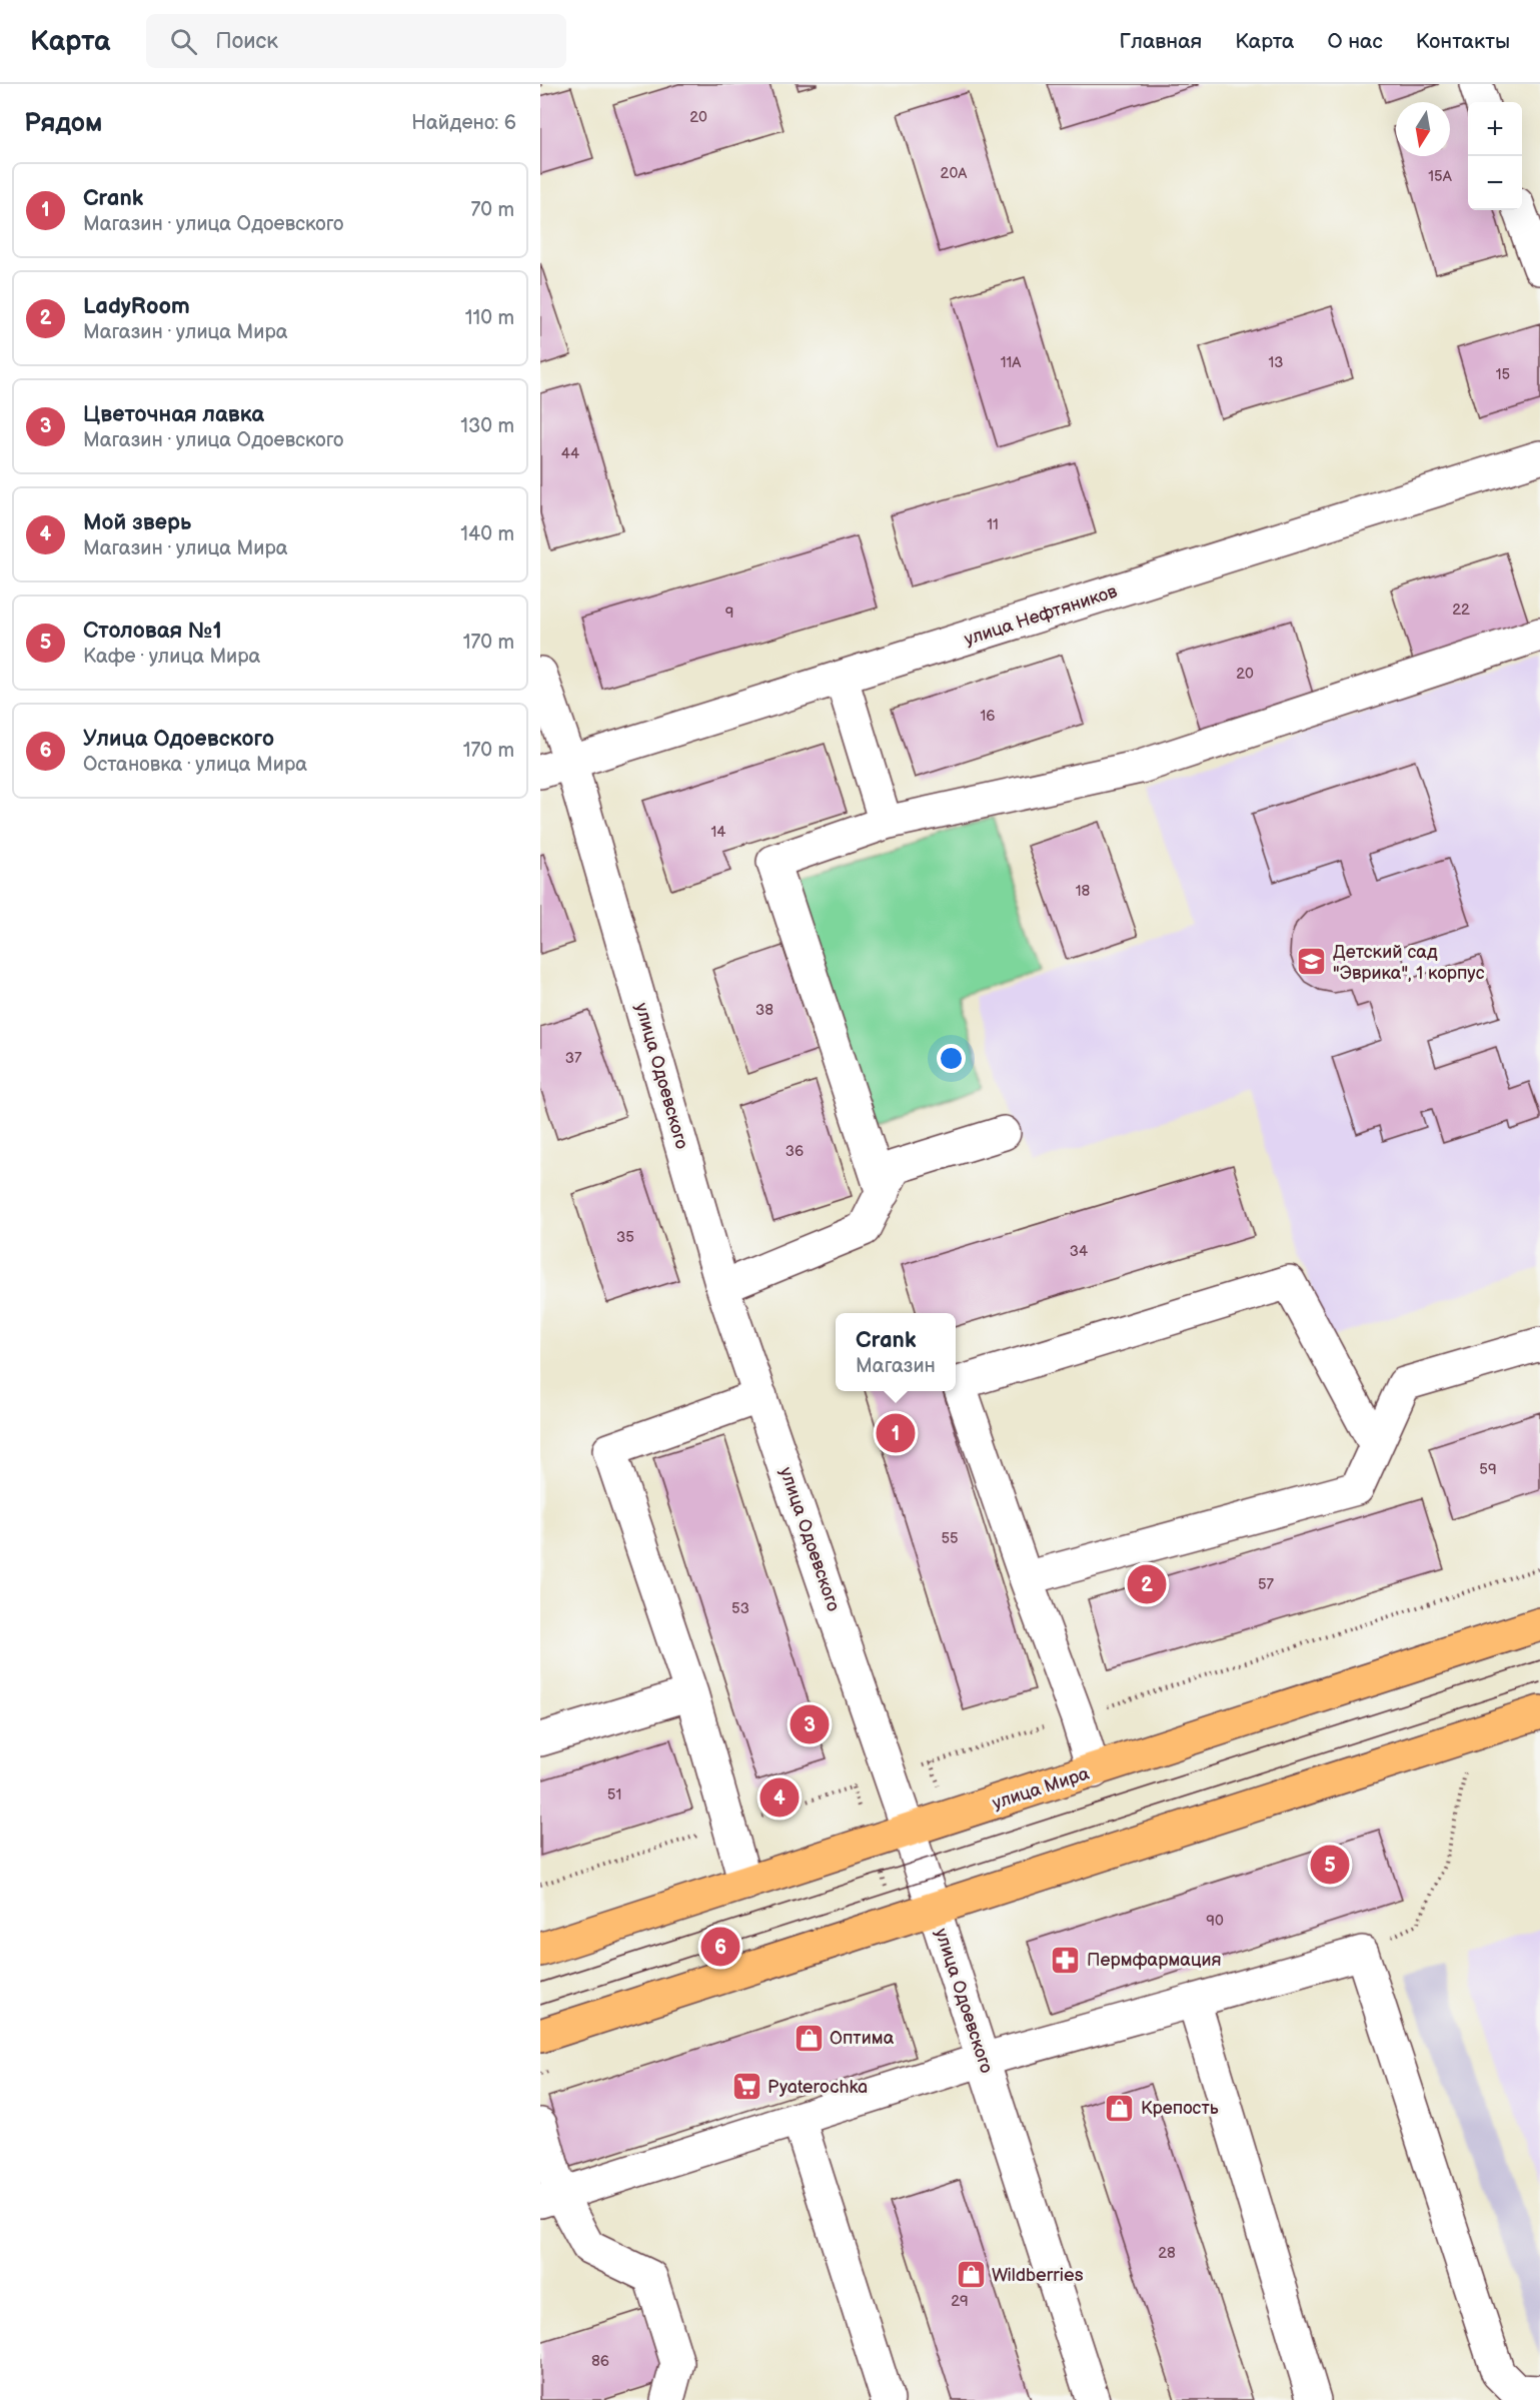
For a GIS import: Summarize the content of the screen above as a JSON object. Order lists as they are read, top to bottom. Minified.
{"streets":{"main road":["улица Мира"],"street":["улица Нефтяников","улица Одоевского"]},"crossings":[["улица Нефтяников","улица Одоевского"],["улица Одоевского","улица Мира"]],"places":{"school or university":["Детский сад \"Эврика\", 1 корпус"],"pharmacy":["Пермфармация"],"shop":["Оптима","Крепость","Wildberries"],"supermarket":["Pyaterochka"]},"house_numbers":["20","20А","15А","11А","13","15","44","11","22","9","20","16","14","18","38","37","36","35","34","59","55","57","53","51","90","28","29","86"],"north":"bottom","page":{"header":"Карта","search":"Поиск","nav":["Главная","Карта","О нас","Контакты"],"heading":["Рядом","Найдено: 6"],"map_buttons":["+","−"],"list":[{"mark":"1","name":"Crank","note":"Магазин · улица Одоевского","value":"70 m"},{"mark":"2","name":"LadyRoom","note":"Магазин · улица Мира","value":"110 m"},{"mark":"3","name":"Цветочная лавка","note":"Магазин · улица Одоевского","value":"130 m"},{"mark":"4","name":"Мой зверь","note":"Магазин · улица Мира","value":"140 m"},{"mark":"5","name":"Столовая №1","note":"Кафе · улица Мира","value":"170 m"},{"mark":"6","name":"Улица Одоевского","note":"Остановка · улица Мира","value":"170 m"}],"popup":["Crank","Магазин"],"pins":["1","2","3","4","5","6"]}}
